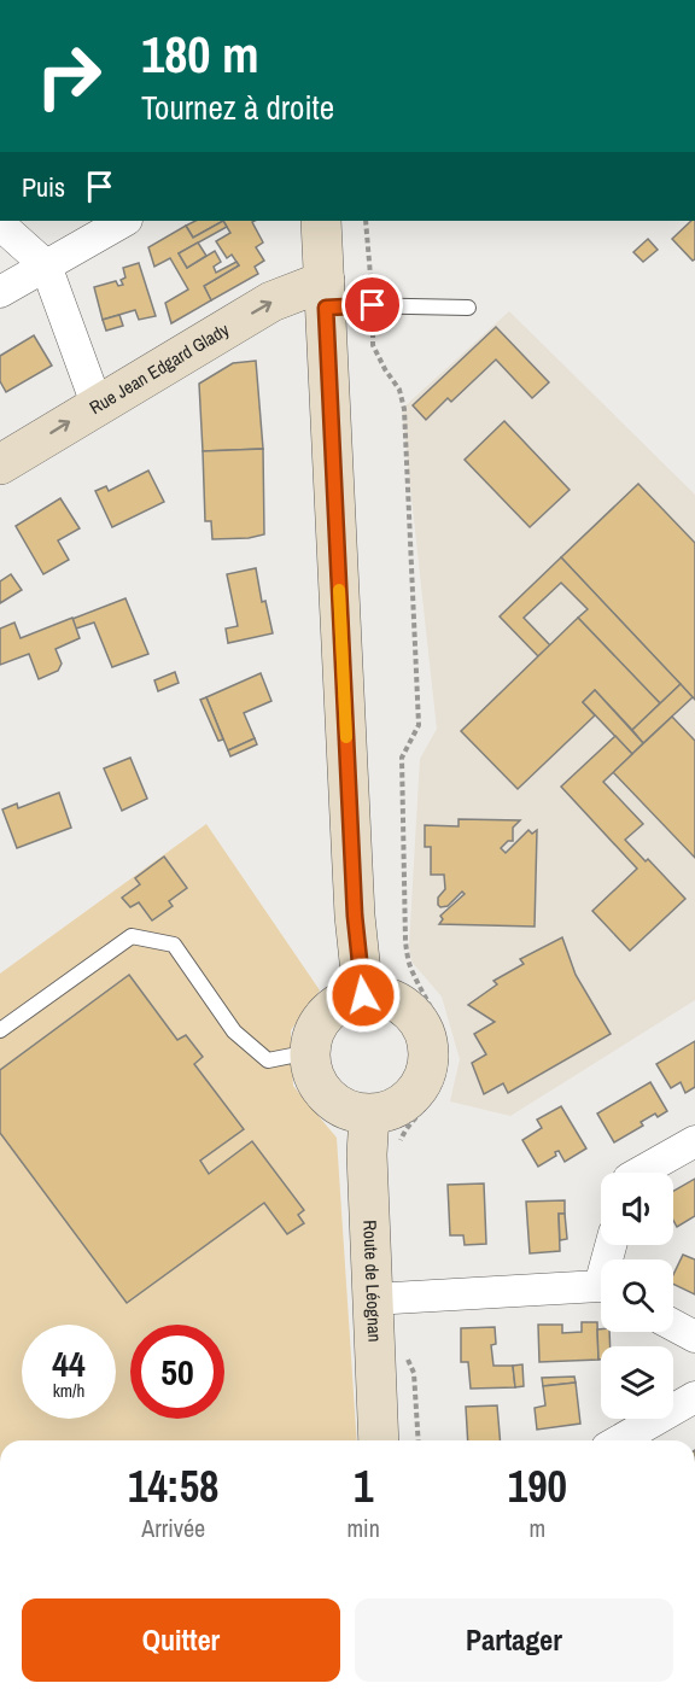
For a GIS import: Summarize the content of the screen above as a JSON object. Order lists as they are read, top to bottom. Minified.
{"streets":{"main road":["Rue Jean Edgard Glady","Route de Léognan"]},"one_way":["Rue Jean Edgard Glady"],"page":{"turn":["180 m","Tournez à droite"],"then":"Puis","speed":"44 km/h","limit":"50","eta":["14:58","Arrivée","1","min","190","m"],"buttons":["Quitter","Partager"]}}
